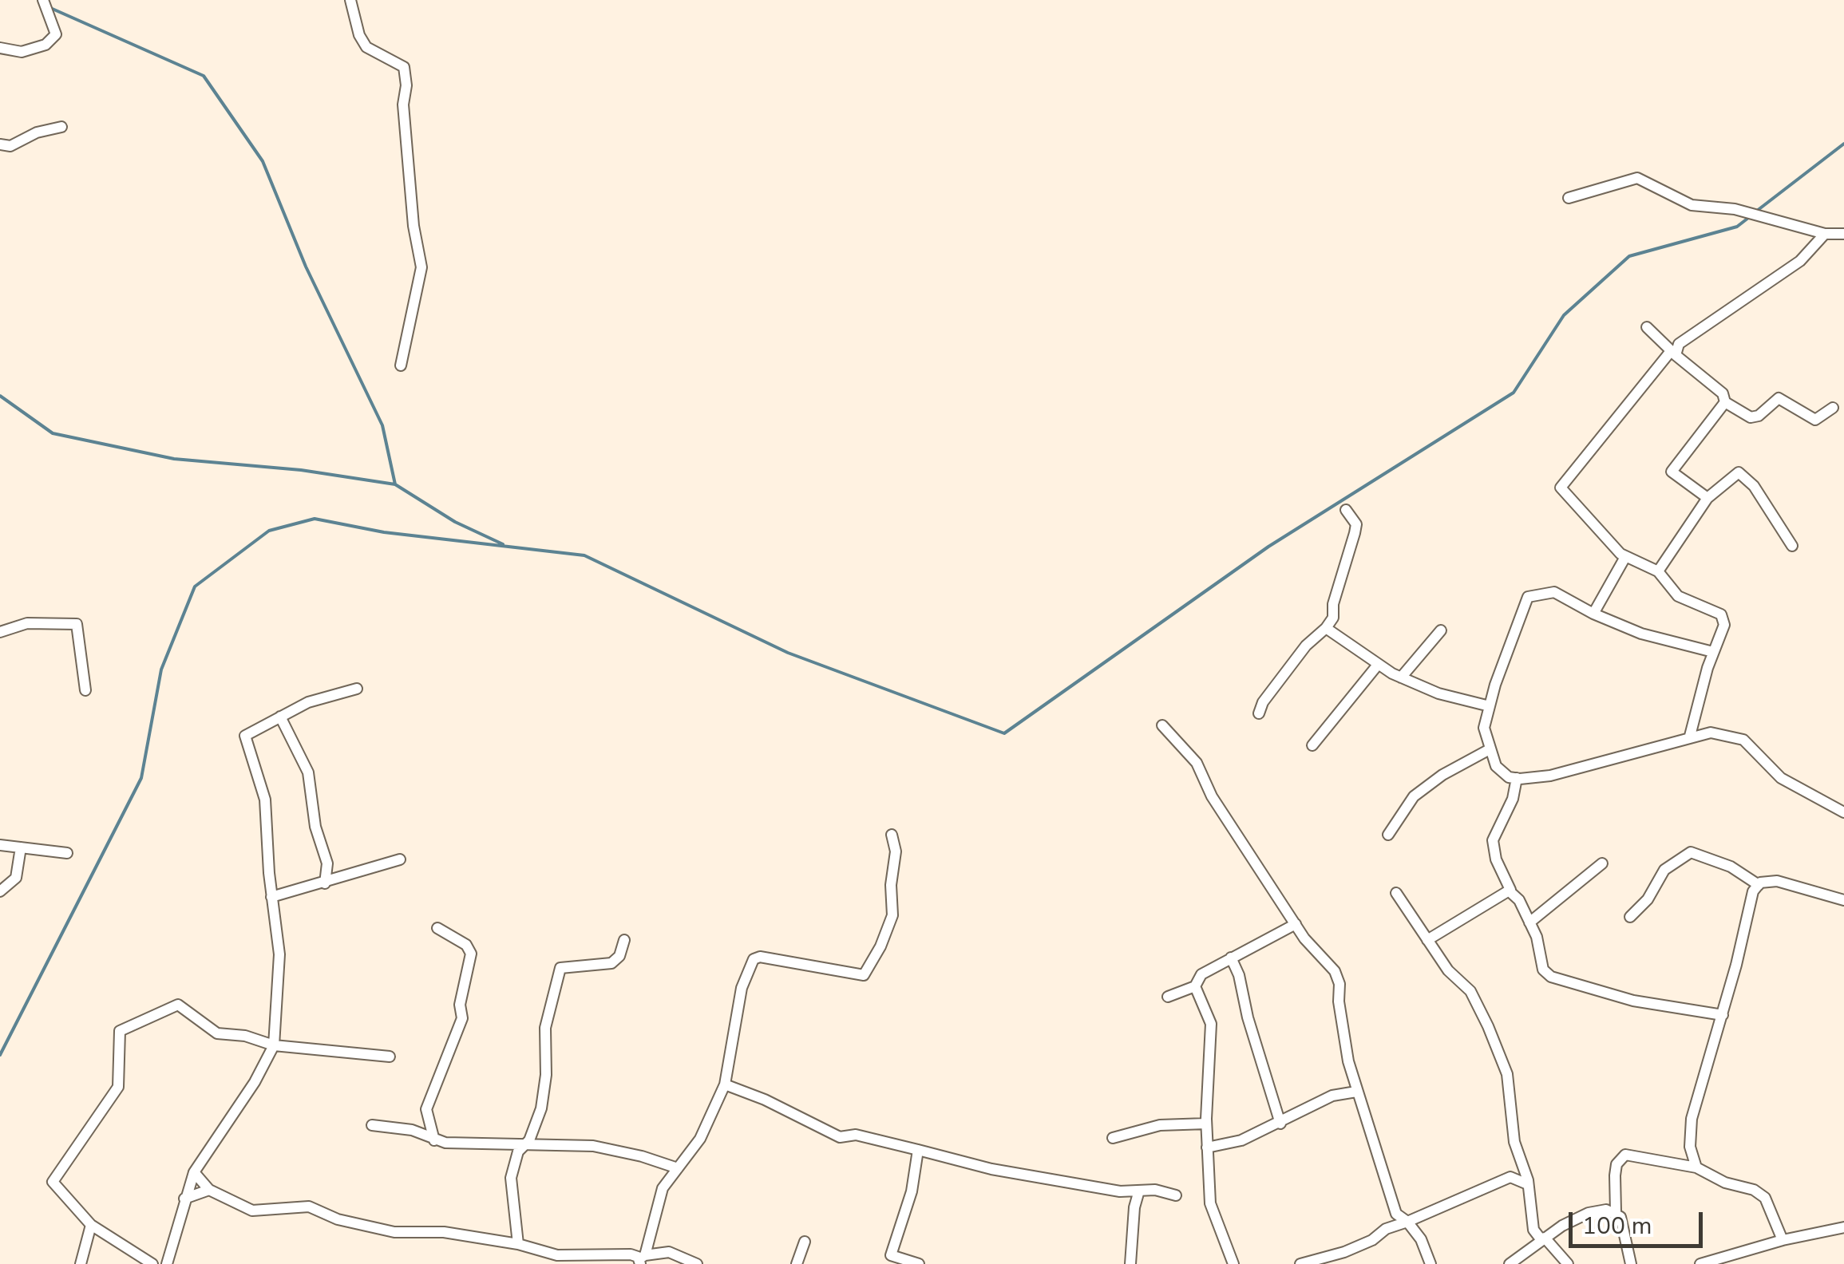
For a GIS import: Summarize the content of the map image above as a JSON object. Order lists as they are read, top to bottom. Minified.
{"scale_bar":"100 m"}
